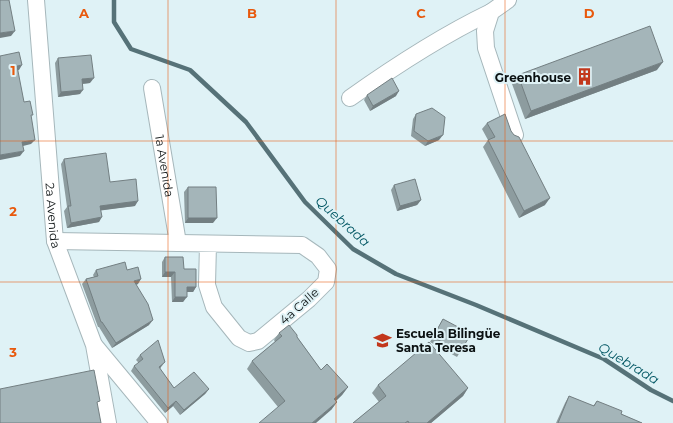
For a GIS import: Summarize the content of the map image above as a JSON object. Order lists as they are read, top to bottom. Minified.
{"streets":{"street":["1a Avenida","2a Avenida","4a Calle"]},"crossings":[["1a Avenida","4a Calle"],["2a Avenida","4a Calle"]],"water":["Quebrada"],"places":{"building":["Greenhouse"],"school or university":["Escuela Bilingüe Santa Teresa"]},"grid":{"columns":["A","B","C","D"],"rows":["1","2","3"]}}
